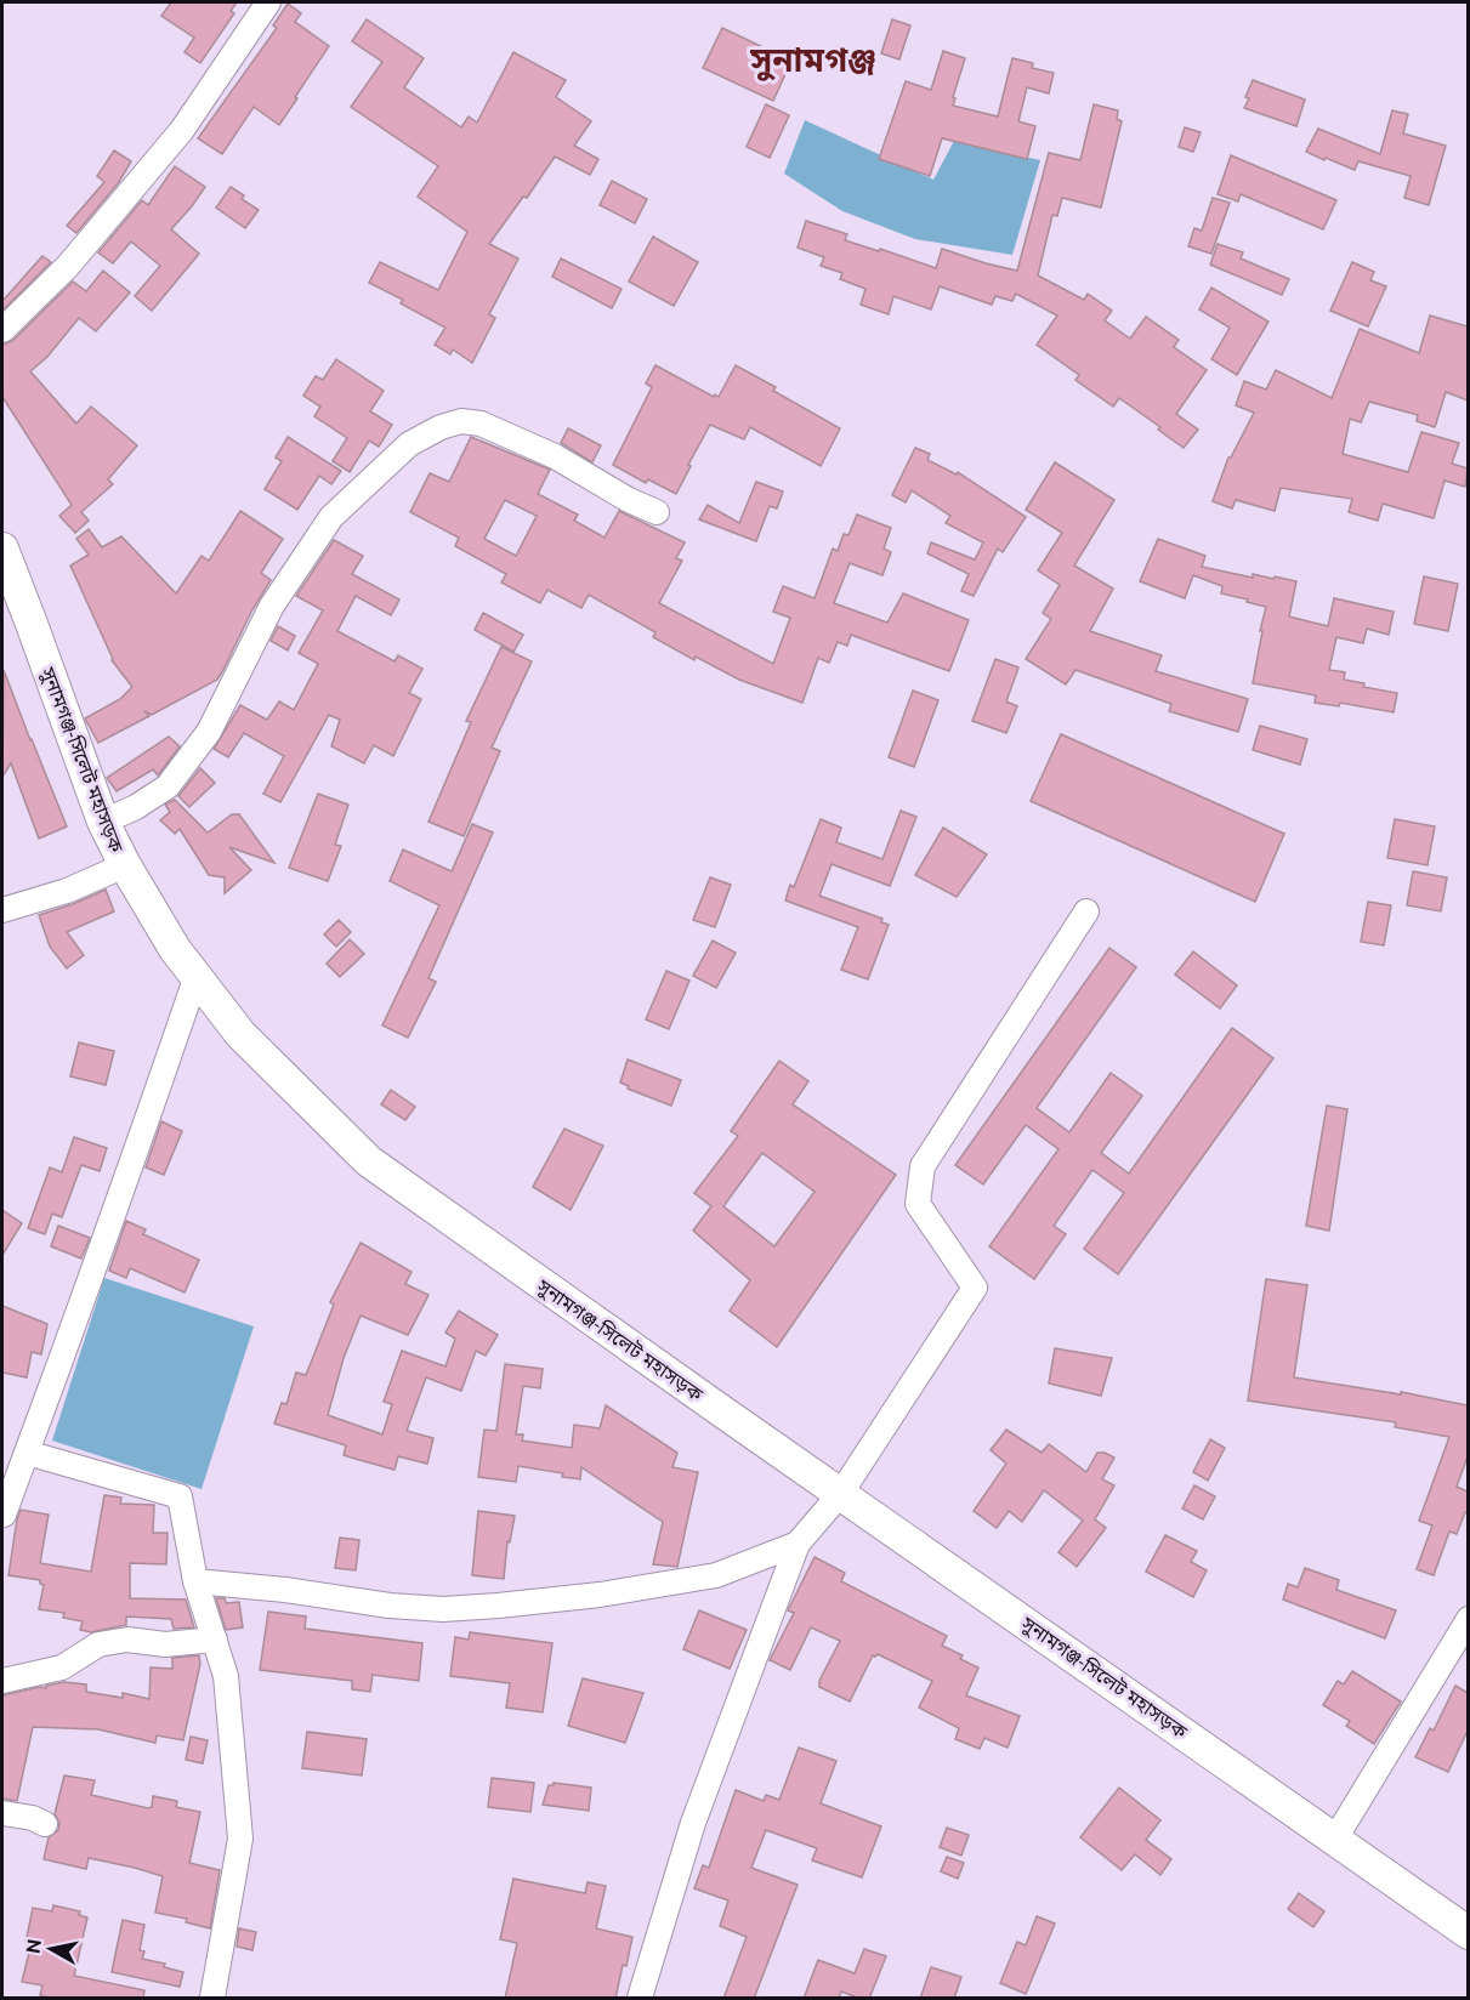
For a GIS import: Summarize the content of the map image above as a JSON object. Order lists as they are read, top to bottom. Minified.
{"streets":{"main road":["সুনামগঞ্জ-সিলেট মহাসড়ক"]},"districts":["সুনামগঞ্জ"],"north":"left"}
